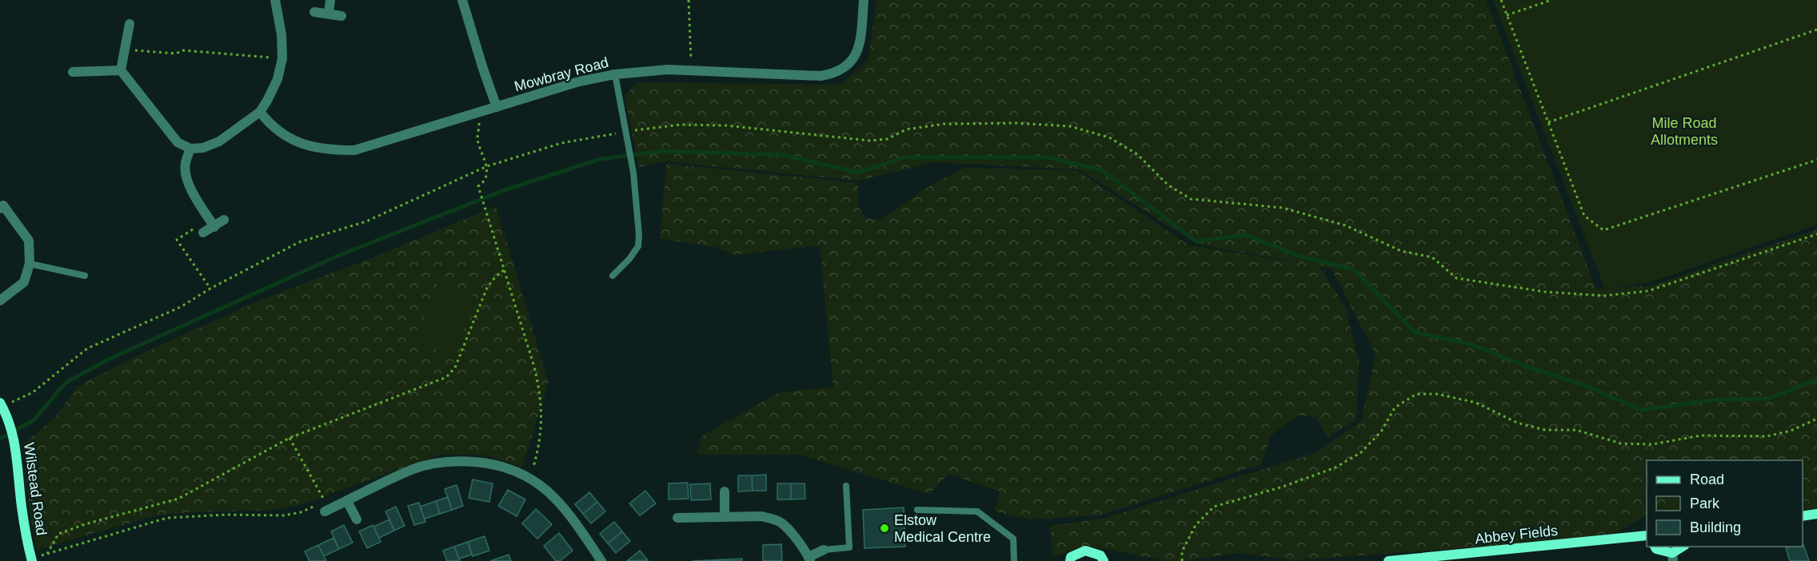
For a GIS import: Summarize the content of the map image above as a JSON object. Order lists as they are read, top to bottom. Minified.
{"streets":{"street":["Mowbray Road","Wilstead Road","Abbey Fields"]},"parks":["Mile Road Allotments"],"places":["Elstow Medical Centre"],"legend":["Road","Park","Building"]}
